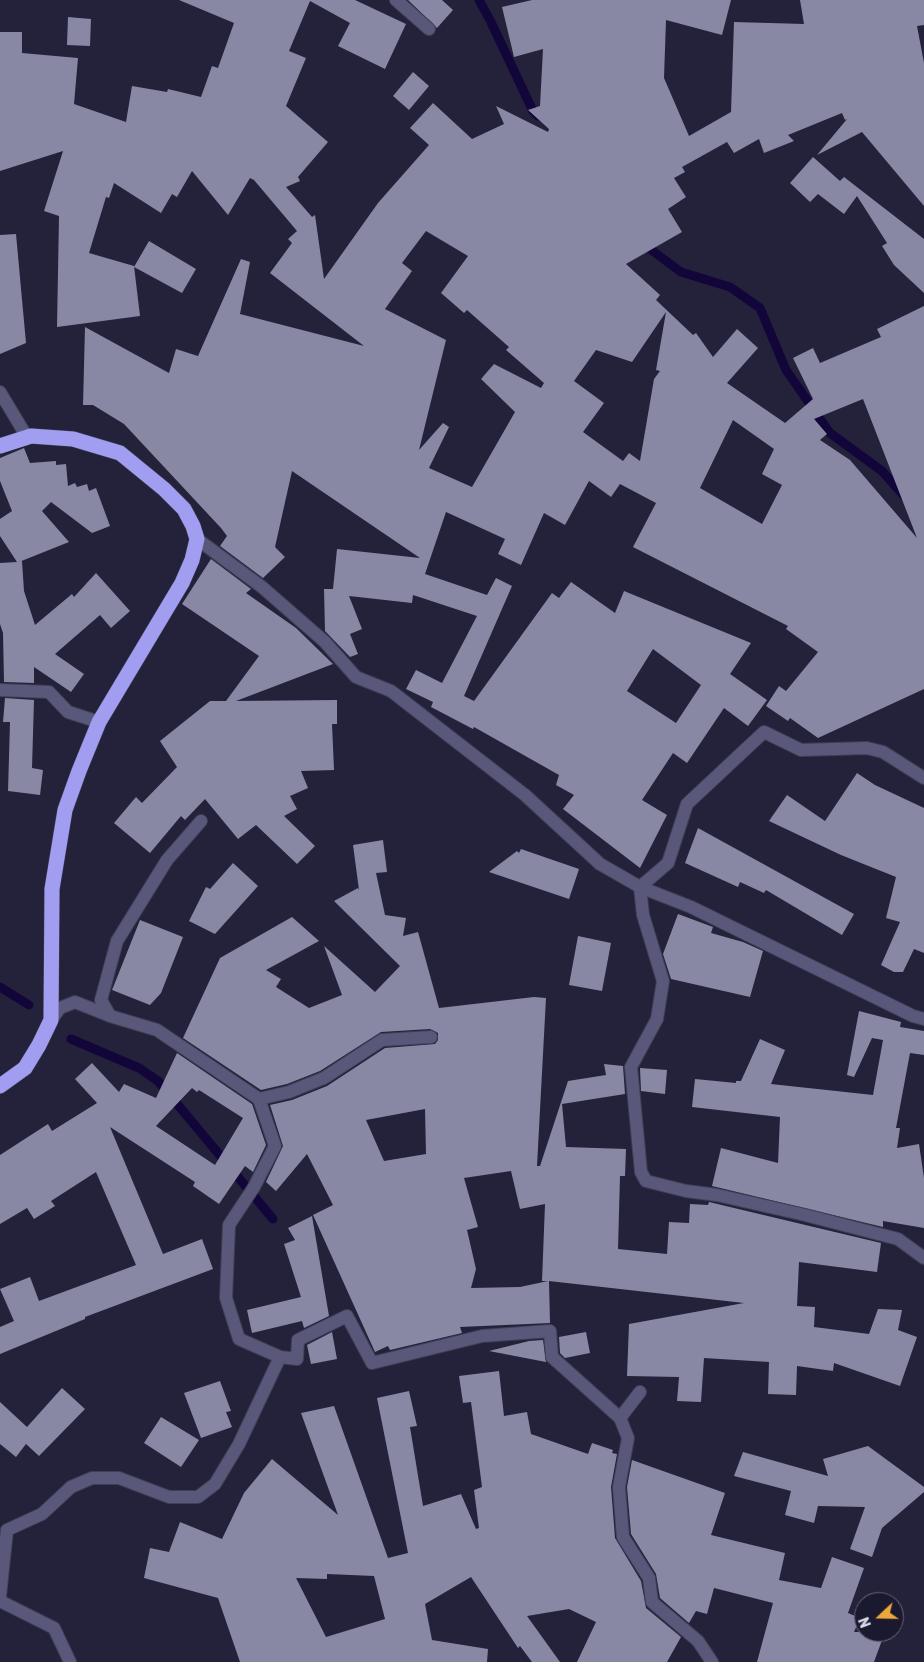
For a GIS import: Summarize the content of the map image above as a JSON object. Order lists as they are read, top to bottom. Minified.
{"north":"left"}
